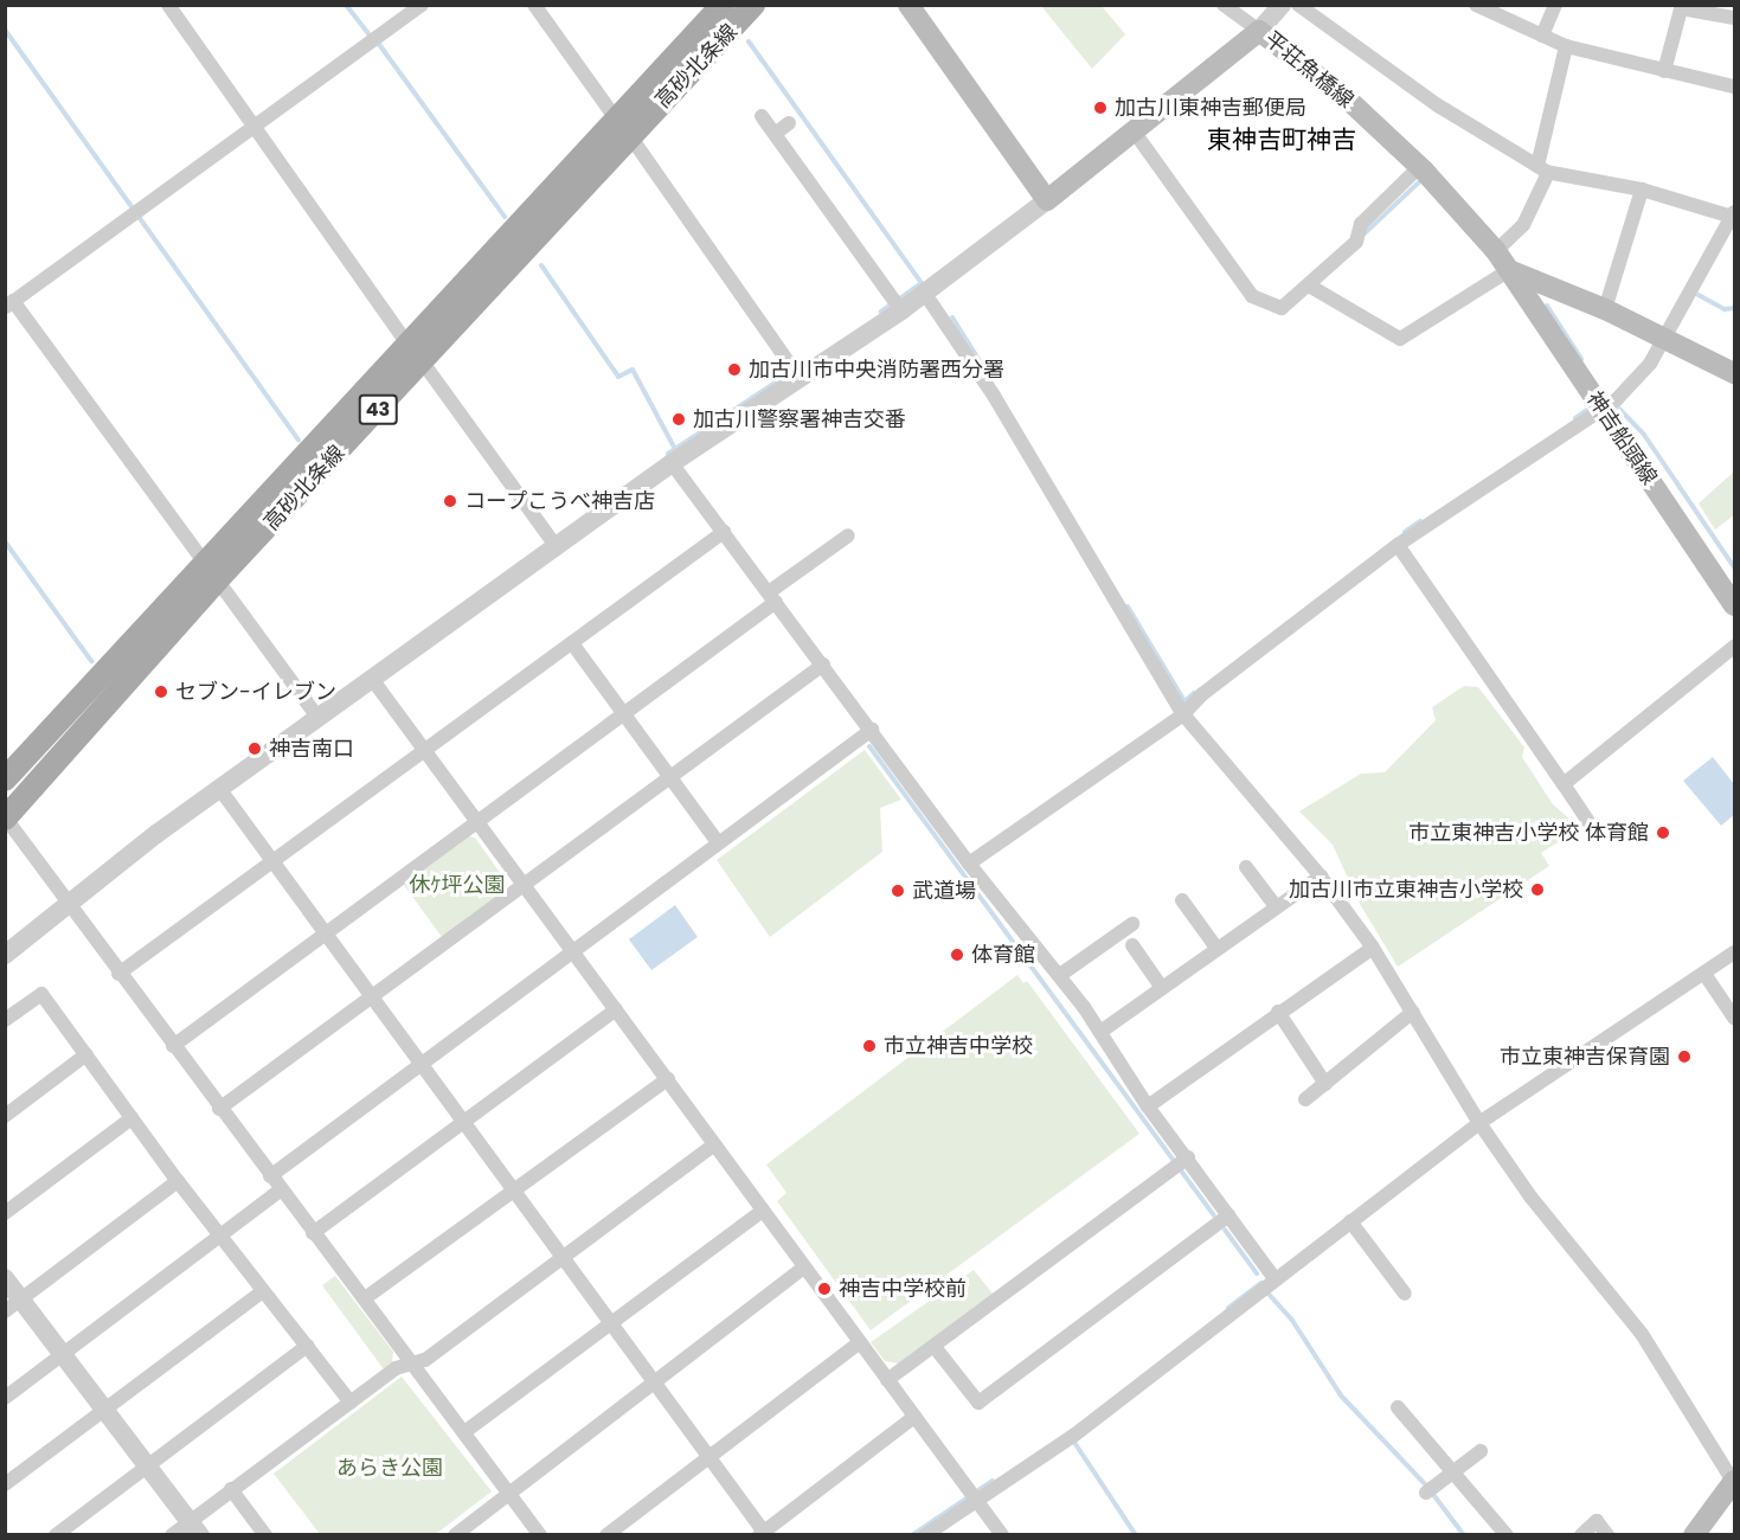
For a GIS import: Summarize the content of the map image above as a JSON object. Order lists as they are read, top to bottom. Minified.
{"streets":{"main road":["高砂北条線","平荘魚橋線","43","神吉船頭線"]},"crossings":[["平荘魚橋線","神吉船頭線"]],"districts":["東神吉町神吉"],"parks":["休ｹ坪公園","あらき公園"],"places":["加古川東神吉郵便局","加古川市中央消防署西分署","加古川警察署神吉交番","コープこうべ神吉店","セブン-イレブン","神吉南口","市立東神吉小学校 体育館","加古川市立東神吉小学校","武道場","体育館","市立神吉中学校","市立東神吉保育園","神吉中学校前"]}
